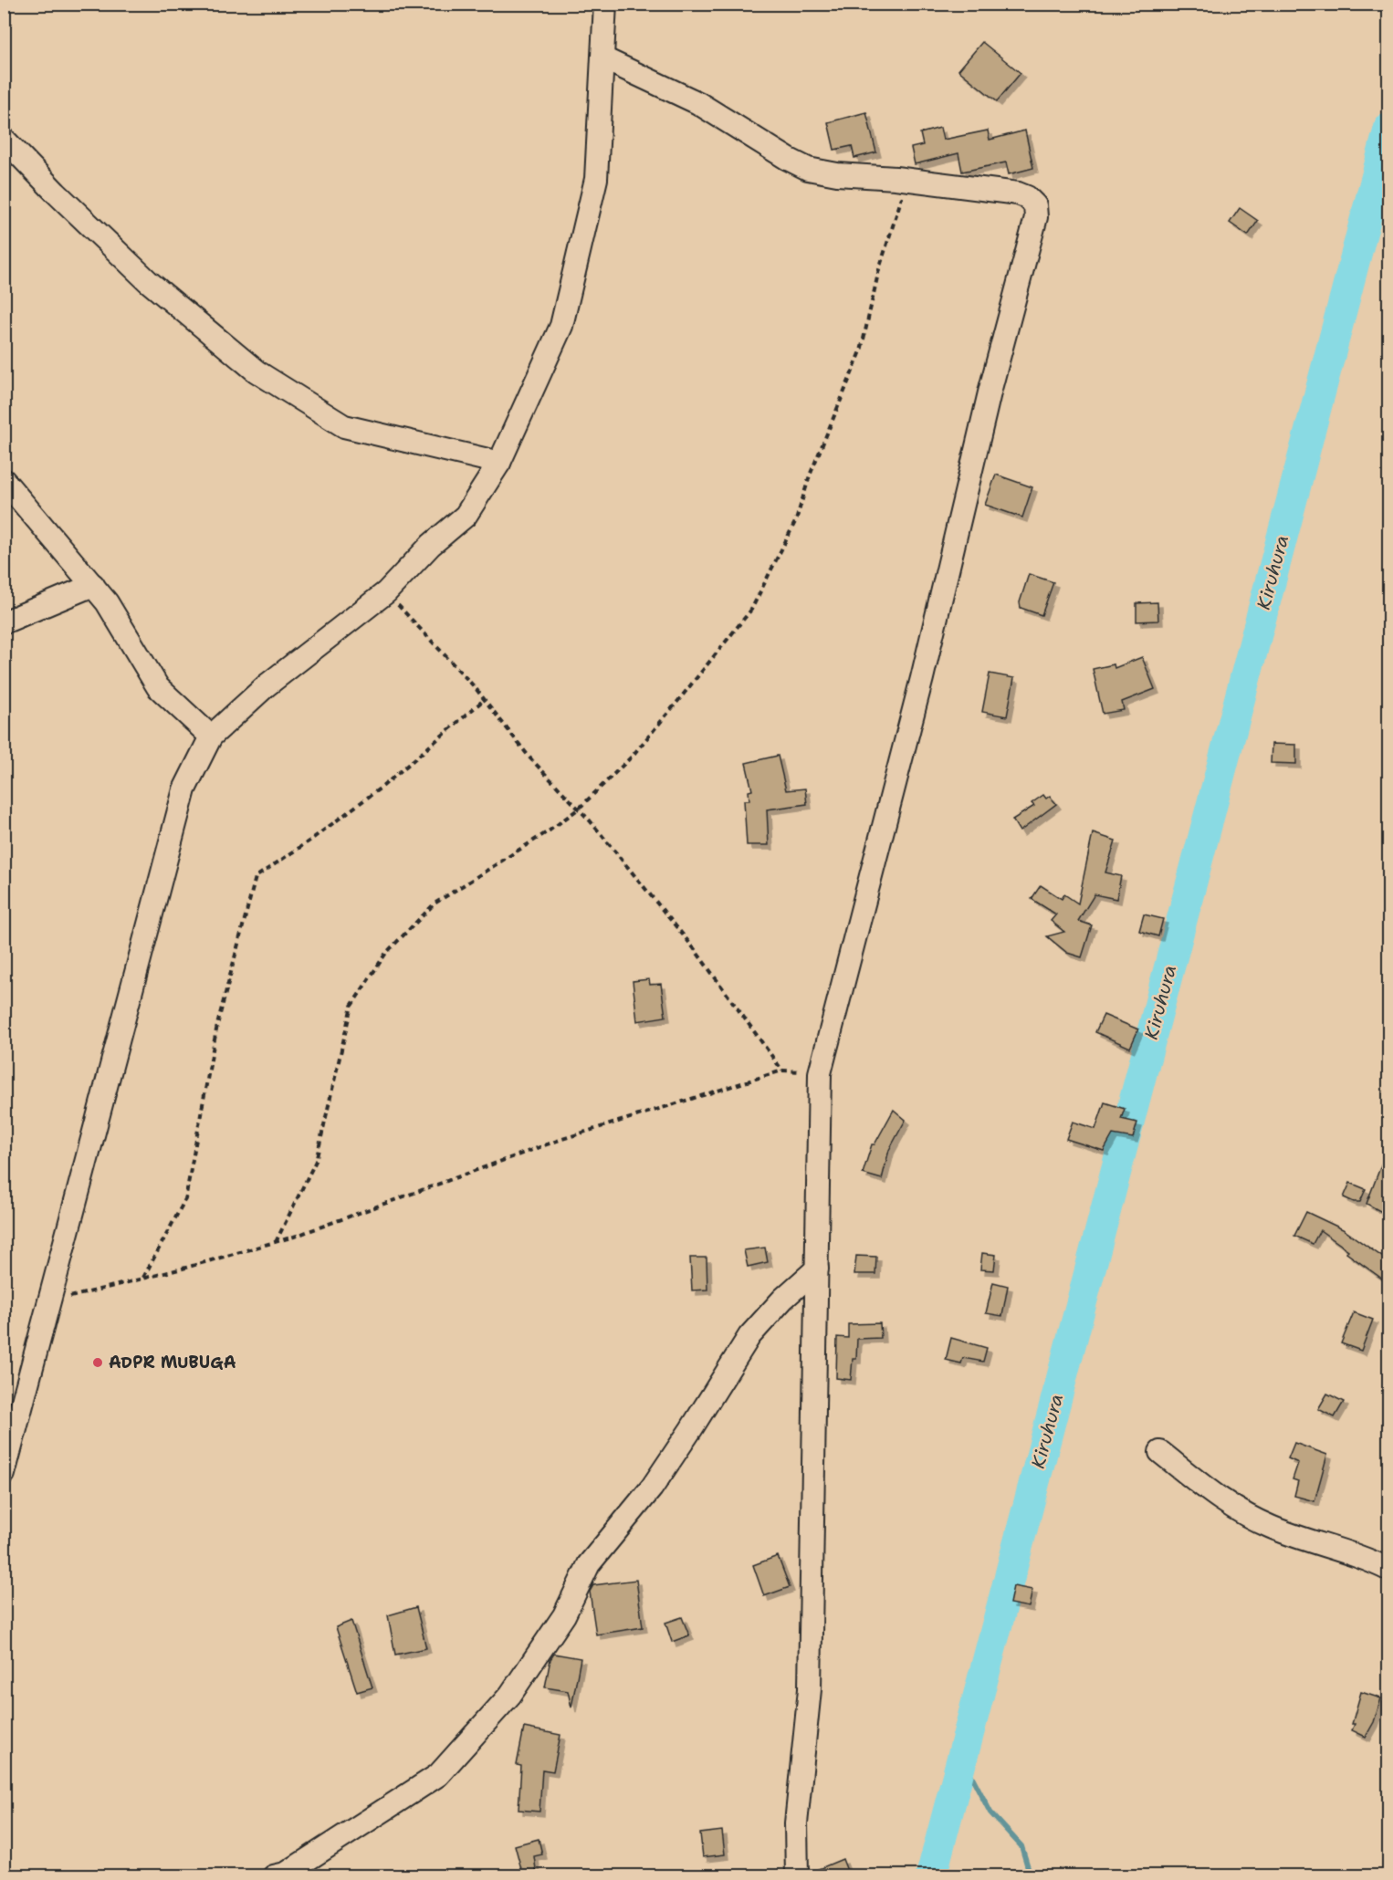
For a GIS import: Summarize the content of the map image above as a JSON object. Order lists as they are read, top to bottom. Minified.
{"water":["Kiruhura"],"places":["ADPR MUBUGA"]}
